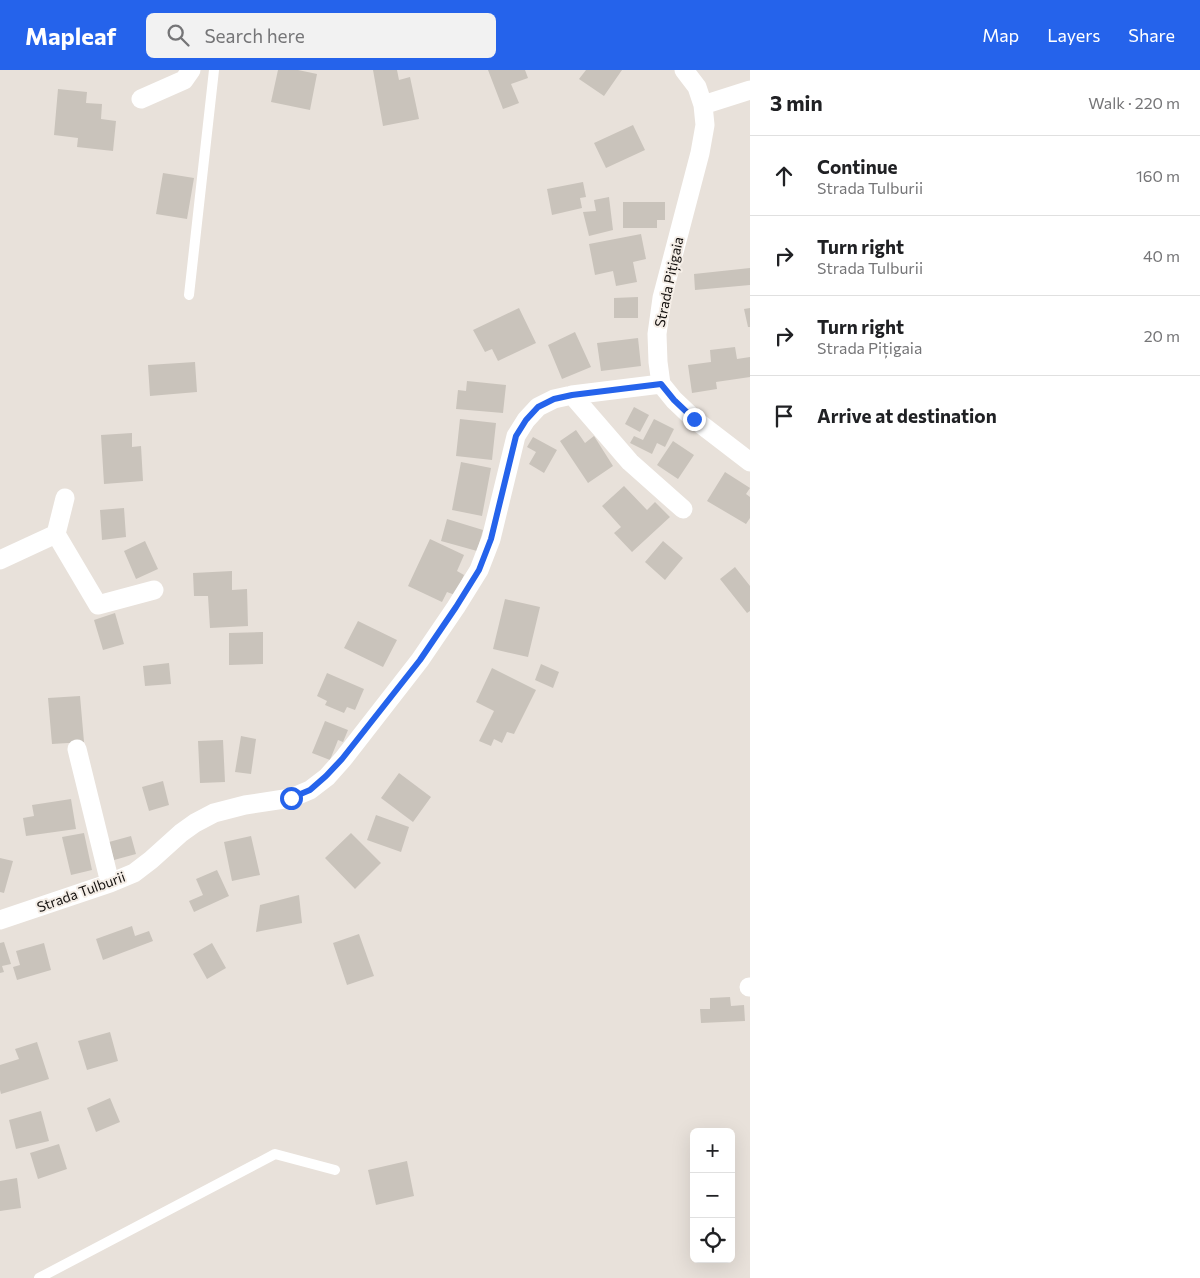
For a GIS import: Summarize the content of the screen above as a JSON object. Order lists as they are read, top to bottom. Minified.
{"streets":{"street":["Strada Pițigaia","Strada Tulburii"]},"crossings":[["Strada Pițigaia","Strada Tulburii"]],"page":{"header":"Mapleaf","search":"Search here","nav":["Map","Layers","Share"],"heading":["3 min","Walk · 220 m"],"list":[["Continue","Strada Tulburii","160 m"],["Turn right","Strada Tulburii","40 m"],["Turn right","Strada Pițigaia","20 m"],"Arrive at destination"],"map_buttons":["+","−"]}}
